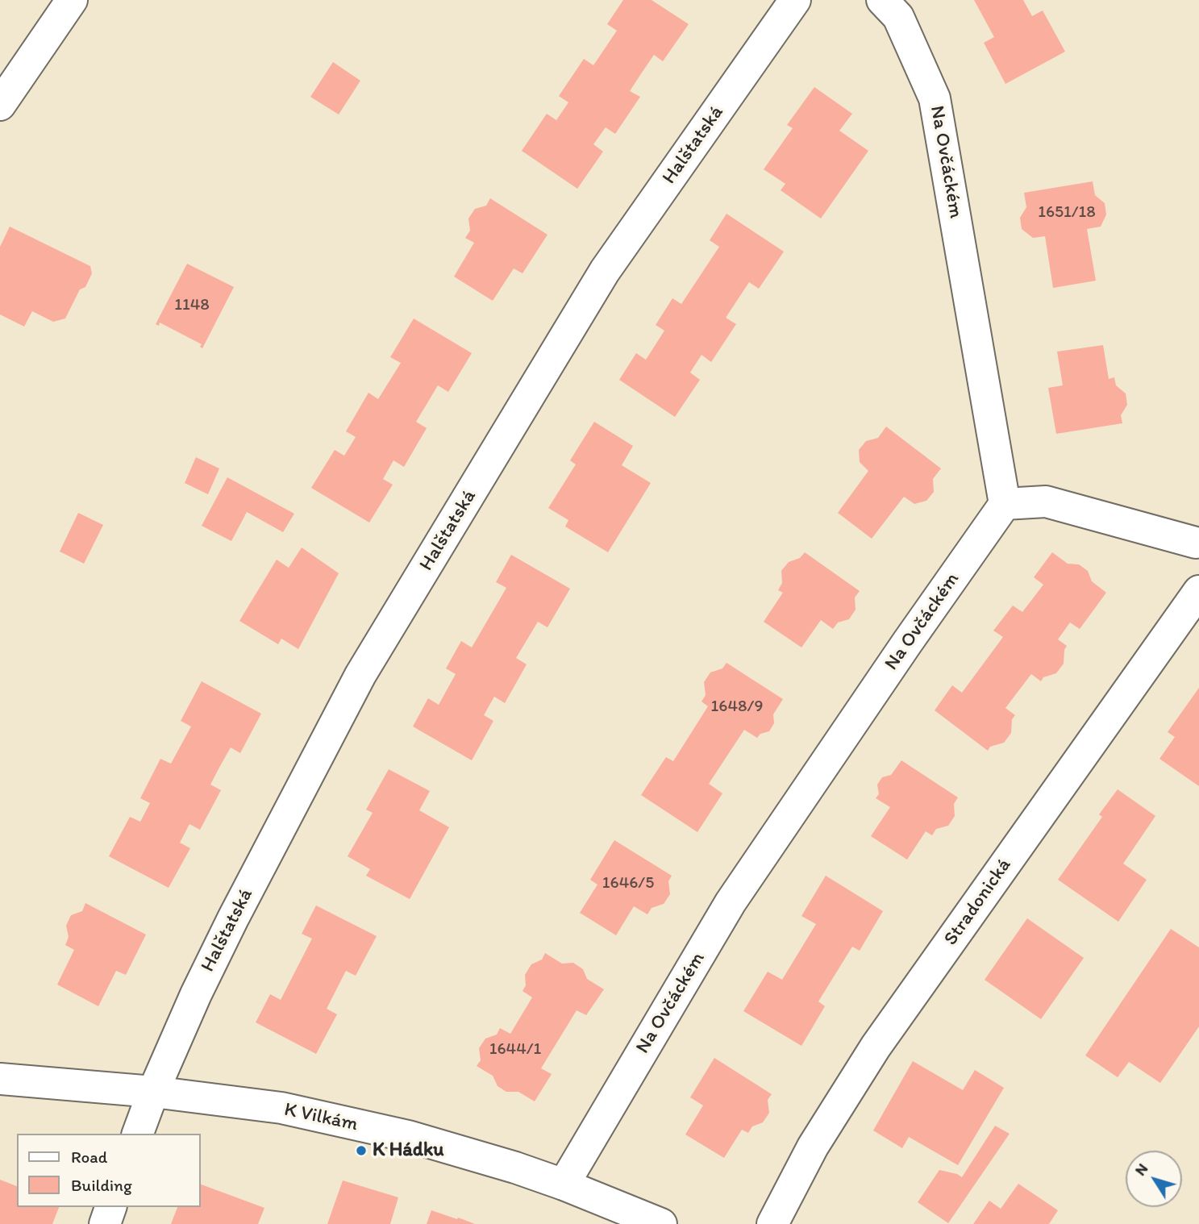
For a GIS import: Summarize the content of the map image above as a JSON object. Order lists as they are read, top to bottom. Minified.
{"streets":{"street":["Halštatská","Na Ovčáckém","Stradonická","K Vilkám"]},"crossings":[["Halštatská","K Vilkám"],["Na Ovčáckém","K Vilkám"]],"places":["K Hádku"],"house_numbers":["1651/18","1148","1648/9","1646/5","1644/1"],"legend":["Road","Building"],"north":"top left"}
